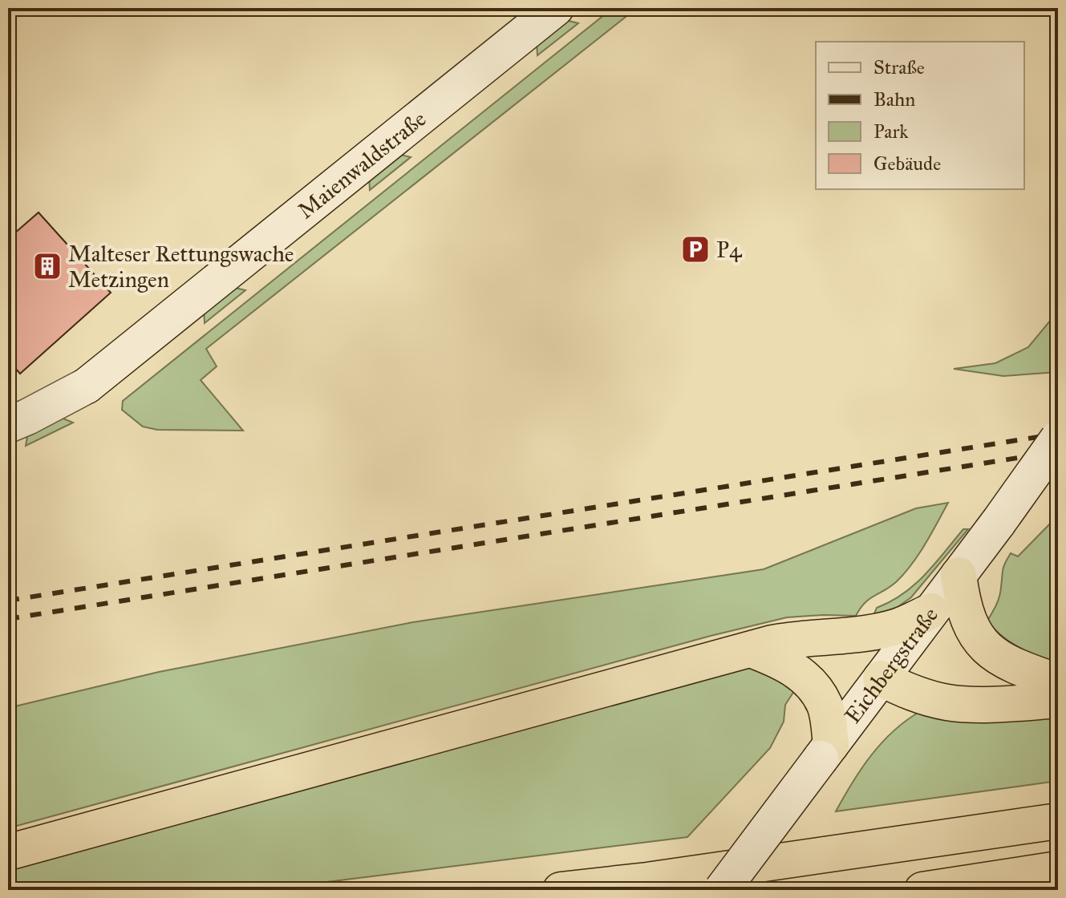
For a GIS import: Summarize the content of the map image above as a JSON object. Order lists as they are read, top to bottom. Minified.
{"streets":{"street":["Maienwaldstraße","Eichbergstraße"]},"places":{"parking":["P4"],"building":["Malteser Rettungswache Metzingen"]},"legend":["Straße","Bahn","Park","Gebäude"]}
